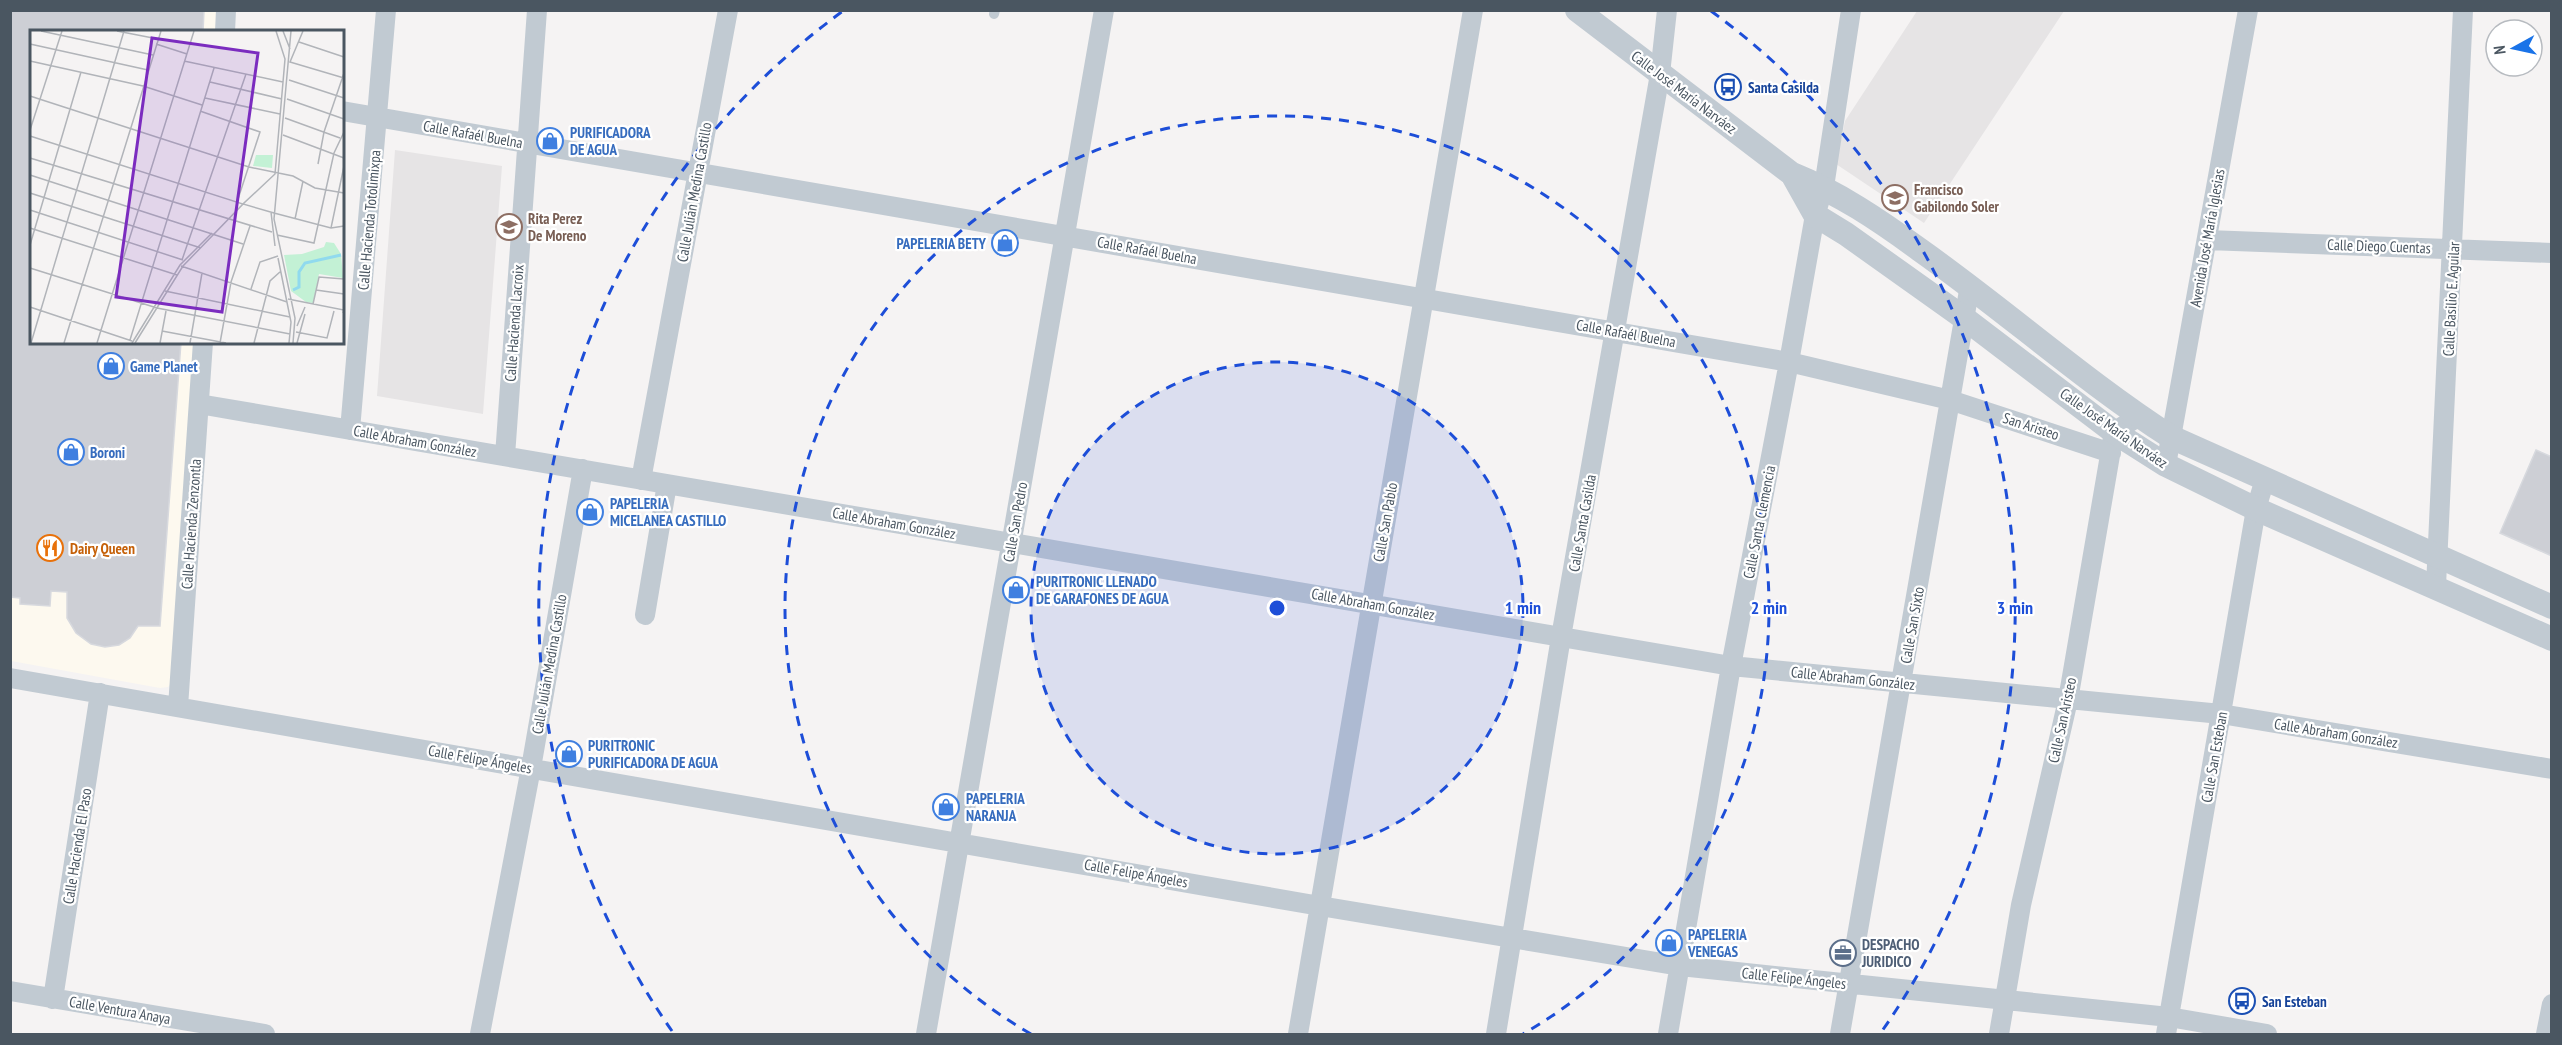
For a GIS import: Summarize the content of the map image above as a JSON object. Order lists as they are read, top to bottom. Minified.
{"streets":{"street":["Calle José María Narváez","Calle Rafaél Buelna","Calle Julián Medina Castillo","Calle Hacienda Totolimixpa","Avenida José María Iglesias","Calle Diego Cuentas","Calle Basilio E. Aguilar","Calle Hacienda Lacroix","San Aristeo","Calle Abraham González","Calle San Pedro","Calle San Pablo","Calle Santa Clemencia","Calle Santa Casilda","Calle Hacienda Zenzontla","Calle San Sixto","Calle San Aristeo","Calle San Esteban","Calle Felipe Ángeles","Calle Hacienda El Paso","Calle Ventura Anaya"]},"crossings":[["Calle José María Narváez","Avenida José María Iglesias"],["Calle José María Narváez","Calle Basilio E. Aguilar"],["Calle José María Narváez","San Aristeo"],["Calle José María Narváez","Calle Santa Clemencia"],["Calle José María Narváez","Calle Santa Casilda"],["Calle José María Narváez","Calle San Sixto"],["Calle José María Narváez","Calle San Aristeo"],["Calle José María Narváez","Calle San Esteban"],["Calle Rafaél Buelna","Calle Julián Medina Castillo"],["Calle Rafaél Buelna","Calle Hacienda Totolimixpa"],["Calle Rafaél Buelna","Calle Hacienda Lacroix"],["Calle Rafaél Buelna","San Aristeo"],["Calle Rafaél Buelna","Calle San Pedro"],["Calle Rafaél Buelna","Calle San Pablo"],["Calle Rafaél Buelna","Calle Santa Clemencia"],["Calle Rafaél Buelna","Calle Santa Casilda"],["Calle Rafaél Buelna","Calle San Sixto"],["Calle Julián Medina Castillo","Calle Abraham González"],["Calle Julián Medina Castillo","Calle Felipe Ángeles"],["Calle Hacienda Totolimixpa","Calle Abraham González"],["Avenida José María Iglesias","Calle Diego Cuentas"],["Calle Diego Cuentas","Calle Basilio E. Aguilar"],["Calle Hacienda Lacroix","Calle Abraham González"],["San Aristeo","Calle San Sixto"],["San Aristeo","Calle San Aristeo"],["Calle Abraham González","Calle San Pedro"],["Calle Abraham González","Calle San Pablo"],["Calle Abraham González","Calle Santa Clemencia"],["Calle Abraham González","Calle Santa Casilda"],["Calle Abraham González","Calle Hacienda Zenzontla"],["Calle Abraham González","Calle San Sixto"],["Calle Abraham González","Calle San Aristeo"],["Calle Abraham González","Calle San Esteban"],["Calle San Pedro","Calle Felipe Ángeles"],["Calle San Pablo","Calle Felipe Ángeles"],["Calle Santa Clemencia","Calle Felipe Ángeles"],["Calle Santa Casilda","Calle Felipe Ángeles"],["Calle Hacienda Zenzontla","Calle Felipe Ángeles"],["Calle San Sixto","Calle Felipe Ángeles"],["Calle San Aristeo","Calle Felipe Ángeles"],["Calle San Esteban","Calle Felipe Ángeles"],["Calle Felipe Ángeles","Calle Hacienda El Paso"],["Calle Hacienda El Paso","Calle Ventura Anaya"]],"places":{"bus stop":["Santa Casilda","San Esteban"],"shop":["PURIFICADORA DE AGUA","PAPELERIA BETY","Game Planet","Boroni","PAPELERIA MICELANEA CASTILLO","PURITRONIC LLENADO DE GARAFONES DE AGUA","PURITRONIC PURIFICADORA DE AGUA","PAPELERIA NARANJA","PAPELERIA VENEGAS"],"school or university":["Francisco Gabilondo Soler","Rita Perez De Moreno"],"restaurant":["Dairy Queen"],"office":["DESPACHO JURIDICO"]},"north":"left","rings":["1 min","2 min","3 min"]}
